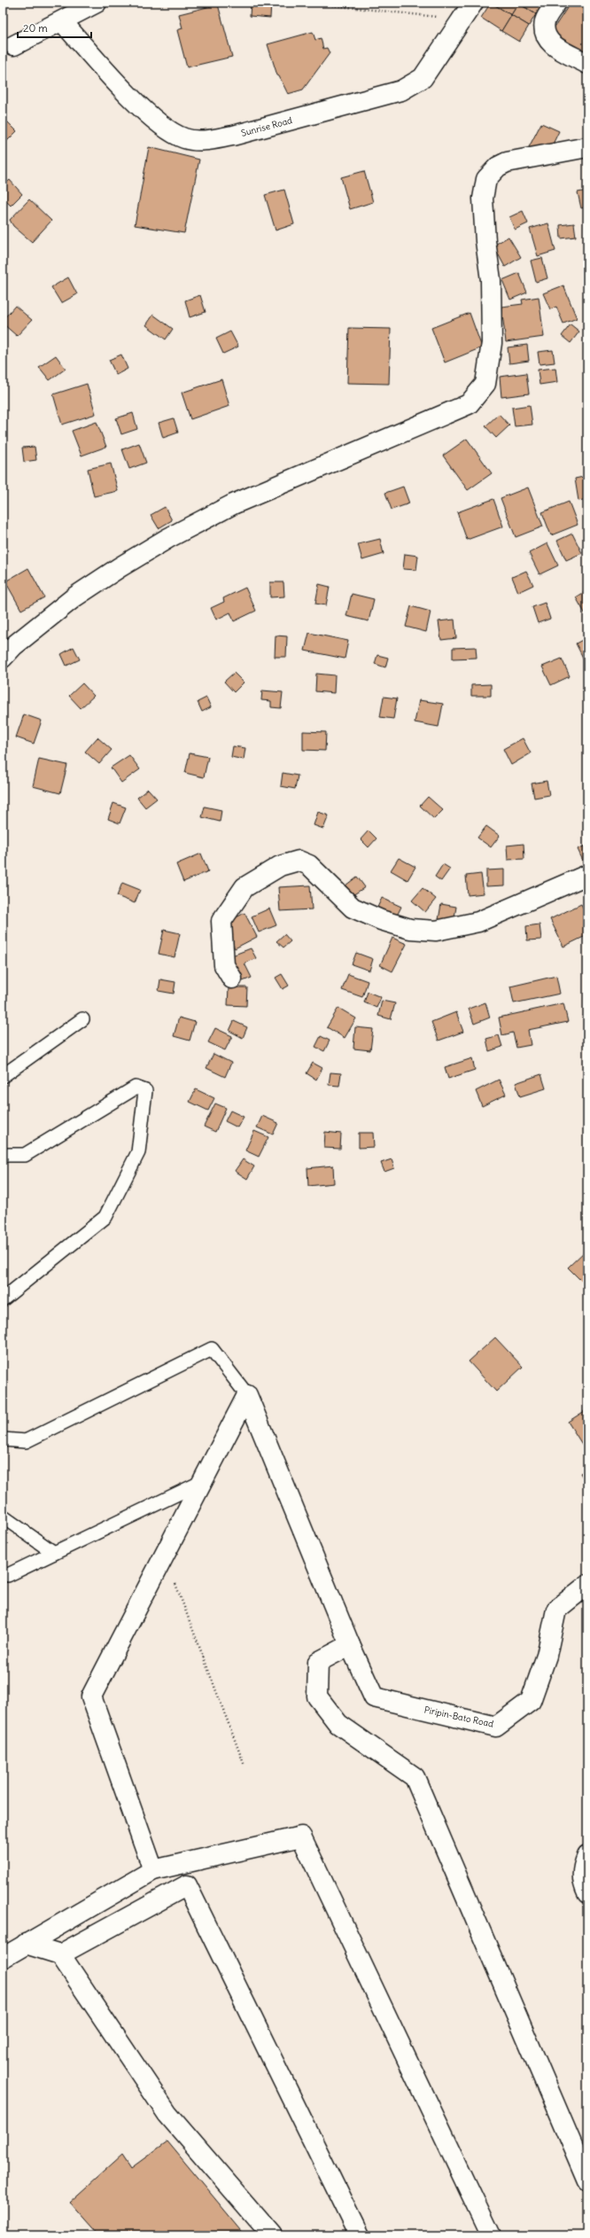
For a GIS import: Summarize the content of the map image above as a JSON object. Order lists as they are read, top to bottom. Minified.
{"streets":{"street":["Sunrise Road","Piripin-Bato Road"]},"scale_bar":"20 m"}
